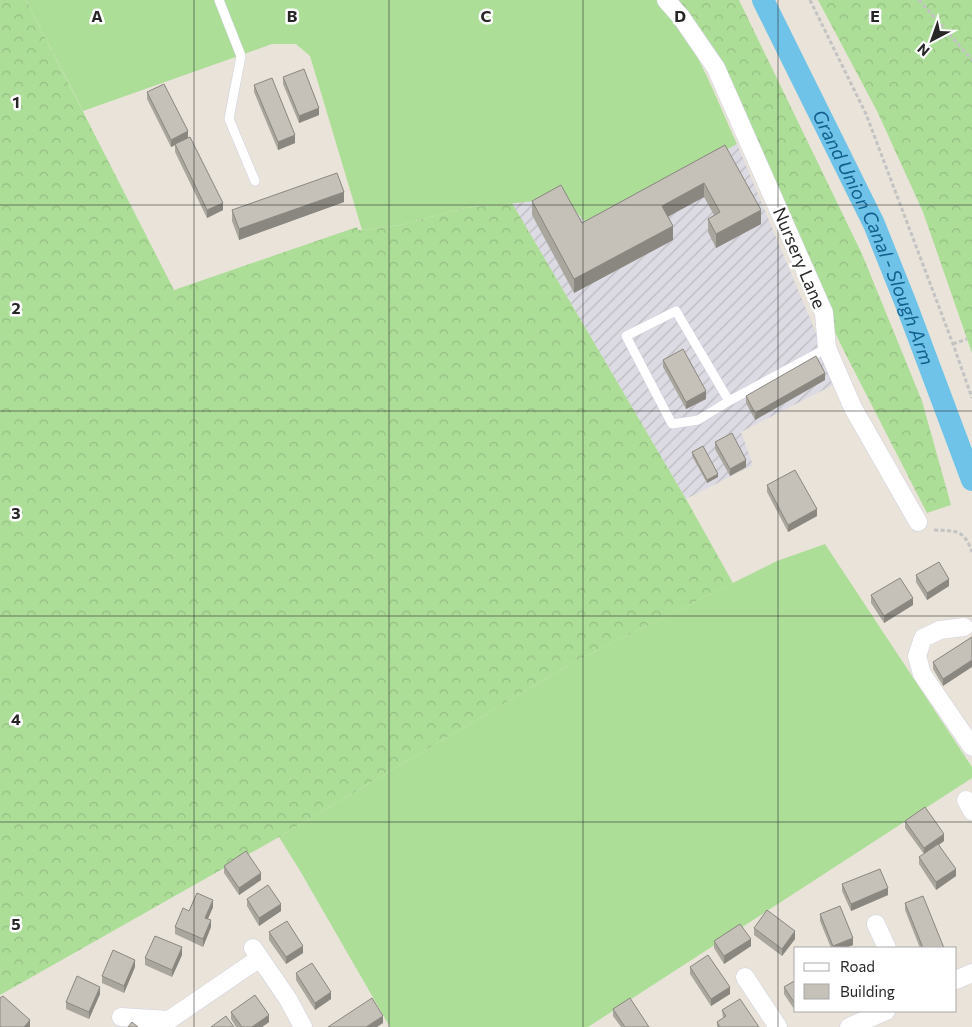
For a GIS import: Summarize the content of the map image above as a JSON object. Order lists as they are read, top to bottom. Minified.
{"streets":{"street":["Nursery Lane"]},"water":["Grand Union Canal - Slough Arm"],"legend":["Road","Building"],"north":"bottom left","grid":{"columns":["A","B","C","D","E"],"rows":["1","2","3","4","5"]}}
